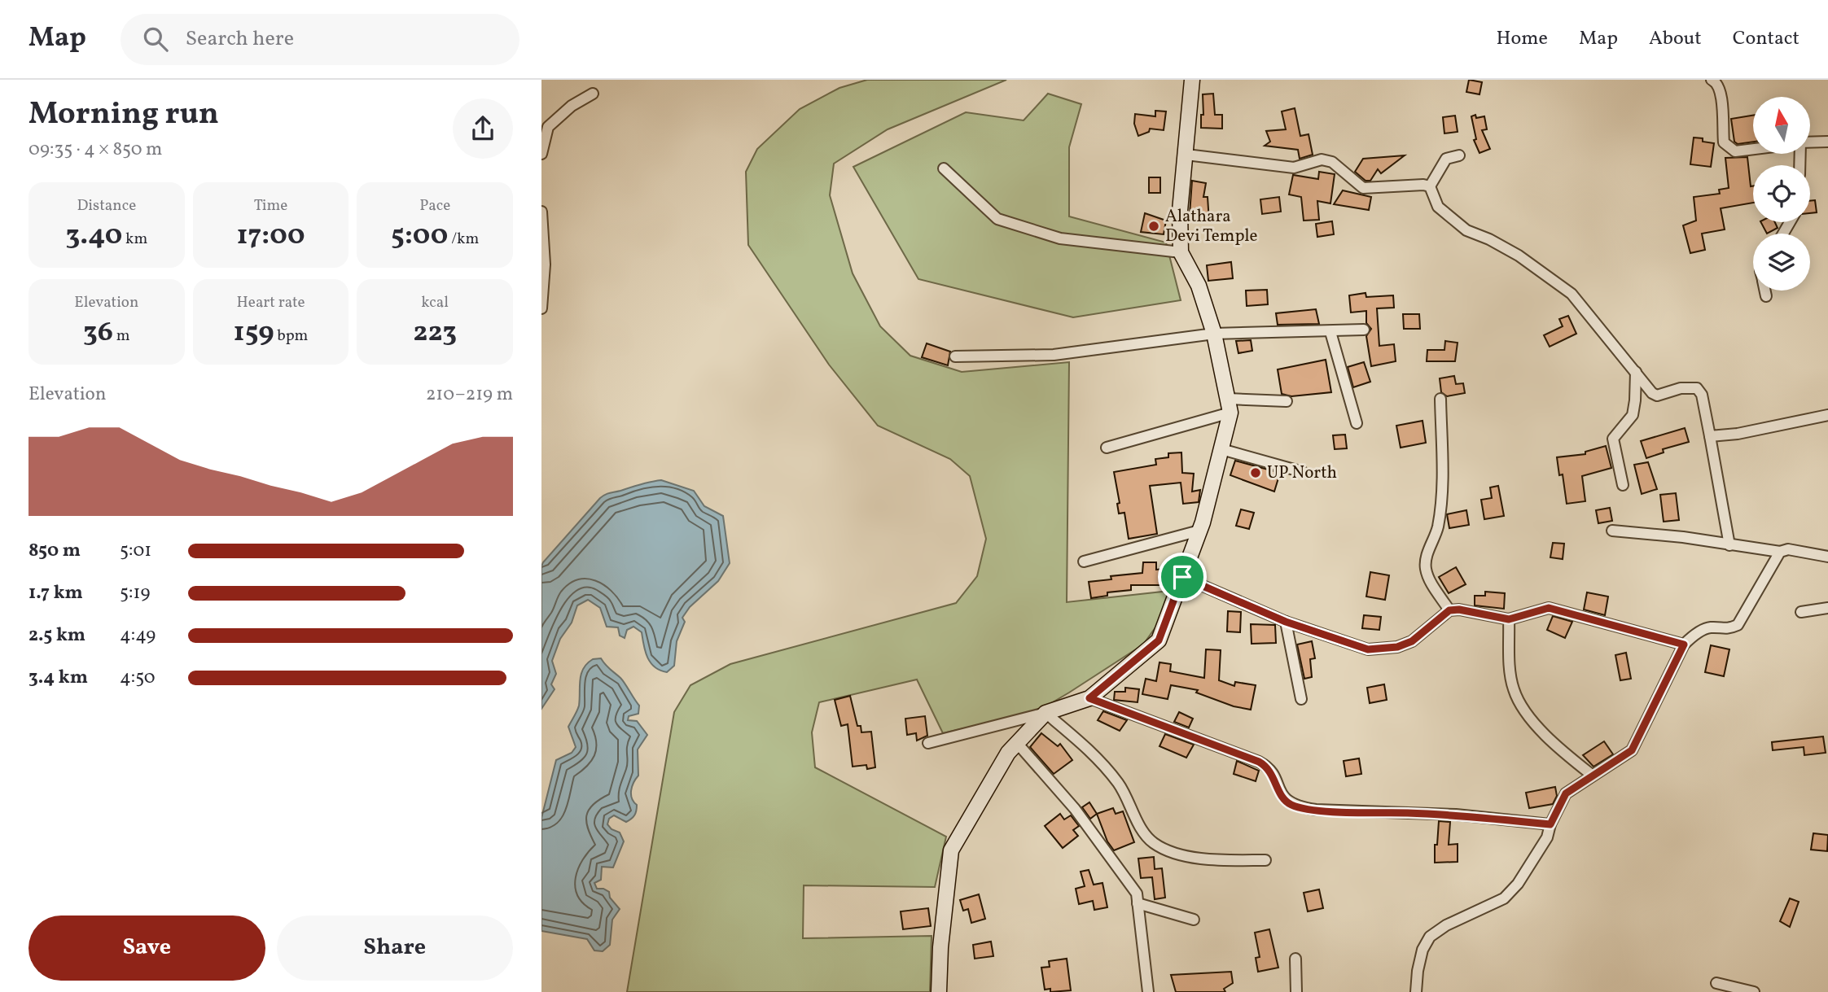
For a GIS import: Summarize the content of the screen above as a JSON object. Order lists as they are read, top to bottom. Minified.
{"places":["Alathara Devi Temple","UP North"],"north":"top","page":{"header":"Map","search":"Search here","nav":["Home","Map","About","Contact"],"heading":["Morning run","09:35 · 4 × 850 m"],"stats":[["Distance","3.40 km"],["Time","17:00"],["Pace","5:00 /km"],["Elevation","36 m"],["Heart rate","159 bpm"],["kcal","223"]],"chart":["Elevation","210–219 m"],"list":[{"name":"850 m","note":"5:01"},{"name":"1.7 km","note":"5:19"},{"name":"2.5 km","note":"4:49"},{"name":"3.4 km","note":"4:50"}],"buttons":["Save","Share"]}}
